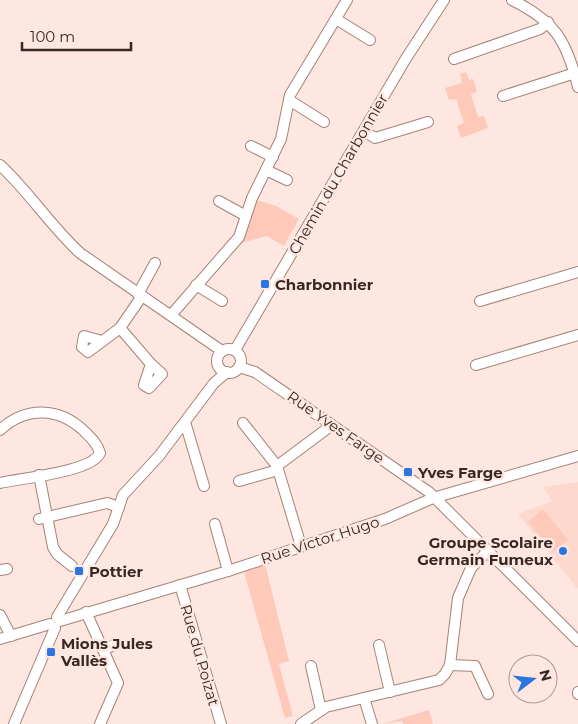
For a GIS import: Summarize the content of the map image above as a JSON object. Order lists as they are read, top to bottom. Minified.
{"streets":{"street":["Chemin du Charbonnier","Rue Yves Farge","Rue Victor Hugo","Rue du Poizat"]},"crossings":[["Chemin du Charbonnier","Rue Yves Farge"],["Rue Yves Farge","Rue Victor Hugo"],["Rue Victor Hugo","Rue du Poizat"]],"places":{"transit":["Charbonnier","Yves Farge","Pottier","Mions Jules Vallès"],"other":["Groupe Scolaire Germain Fumeux"]},"scale_bar":"100 m","north":"right"}
